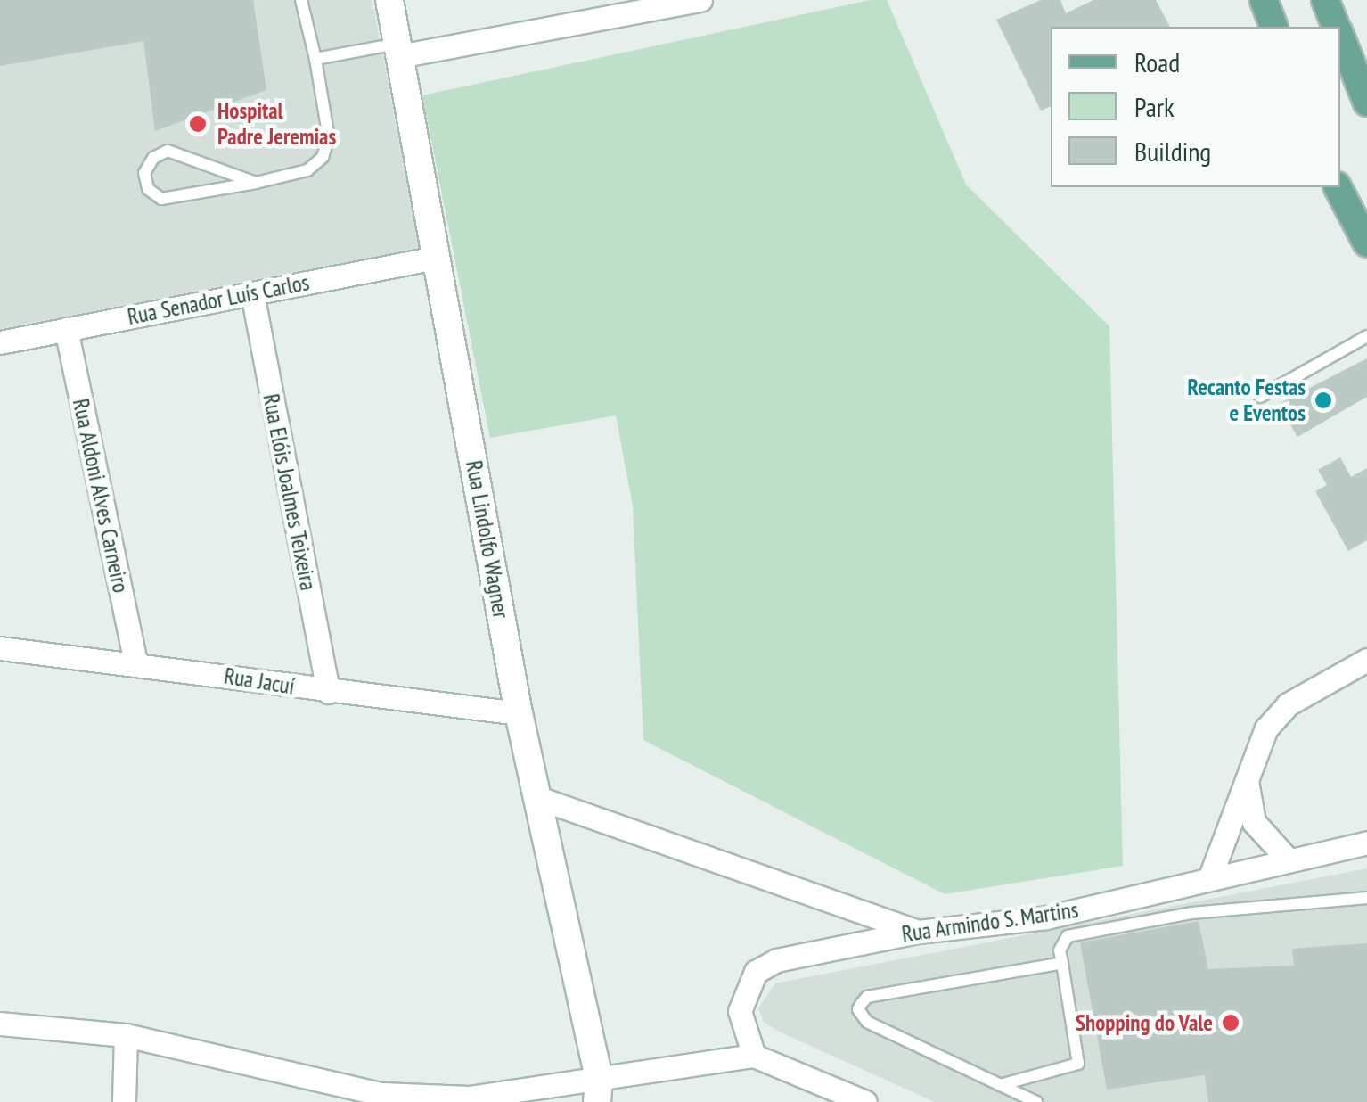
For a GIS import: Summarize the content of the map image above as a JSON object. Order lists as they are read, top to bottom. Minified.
{"streets":{"street":["Rua Senador Luís Carlos","Rua Elóis Joalmes Teixeira","Rua Aldoni Alves Carneiro","Rua Lindolfo Wagner","Rua Jacuí","Rua Armindo S. Martins"]},"crossings":[["Rua Senador Luís Carlos","Rua Elóis Joalmes Teixeira"],["Rua Senador Luís Carlos","Rua Aldoni Alves Carneiro"],["Rua Senador Luís Carlos","Rua Lindolfo Wagner"],["Rua Elóis Joalmes Teixeira","Rua Jacuí"],["Rua Aldoni Alves Carneiro","Rua Jacuí"],["Rua Lindolfo Wagner","Rua Jacuí"]],"places":["Hospital Padre Jeremias","Recanto Festas e Eventos","Shopping do Vale"],"legend":["Road","Park","Building"]}
